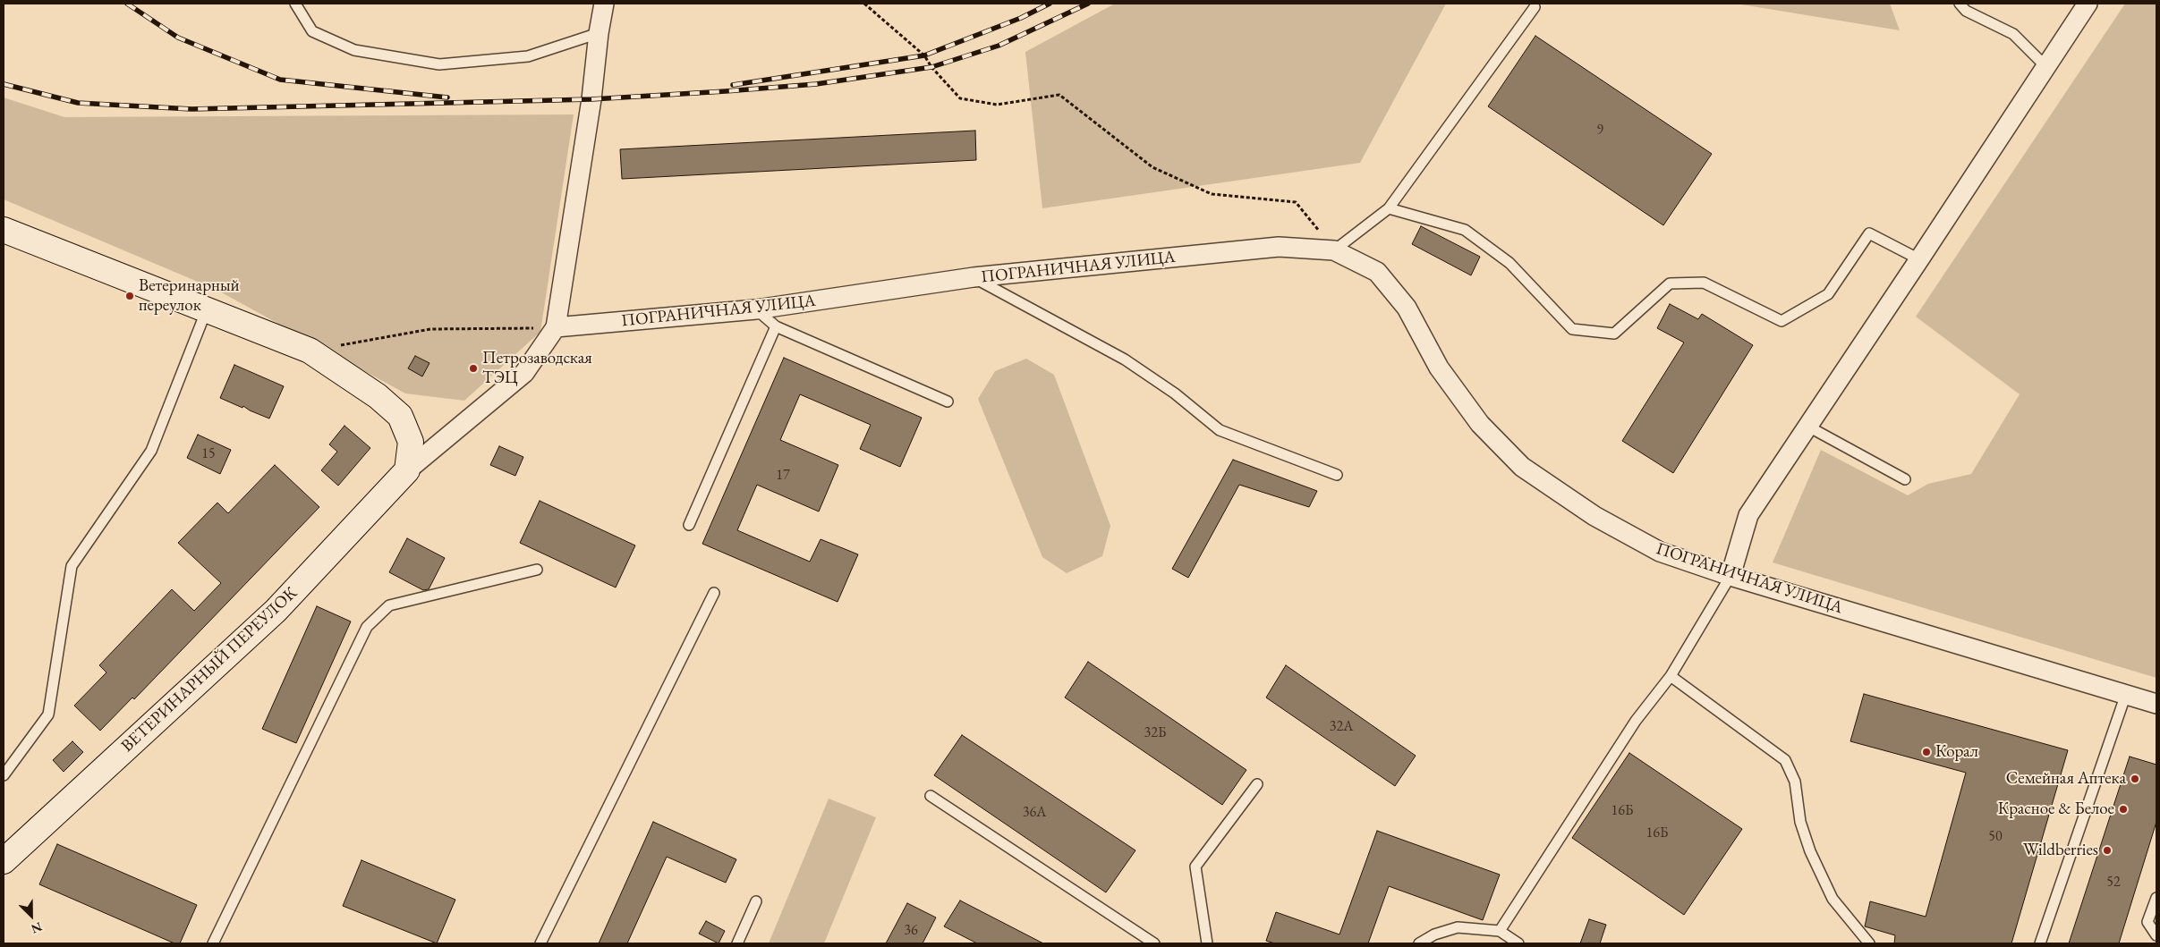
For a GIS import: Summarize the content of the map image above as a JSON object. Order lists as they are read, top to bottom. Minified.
{"streets":{"main road":["ВЕТЕРИНАРНЫЙ ПЕРЕУЛОК"],"street":["ПОГРАНИЧНАЯ УЛИЦА"]},"places":["Ветеринарный переулок","Петрозаводская ТЭЦ","Корал","Семейная Аптека","Красное & Белое","Wildberries"],"house_numbers":["9","15","17","32А","32Б","16Б","36А","16Б","50","52","36"],"north":"bottom right"}
